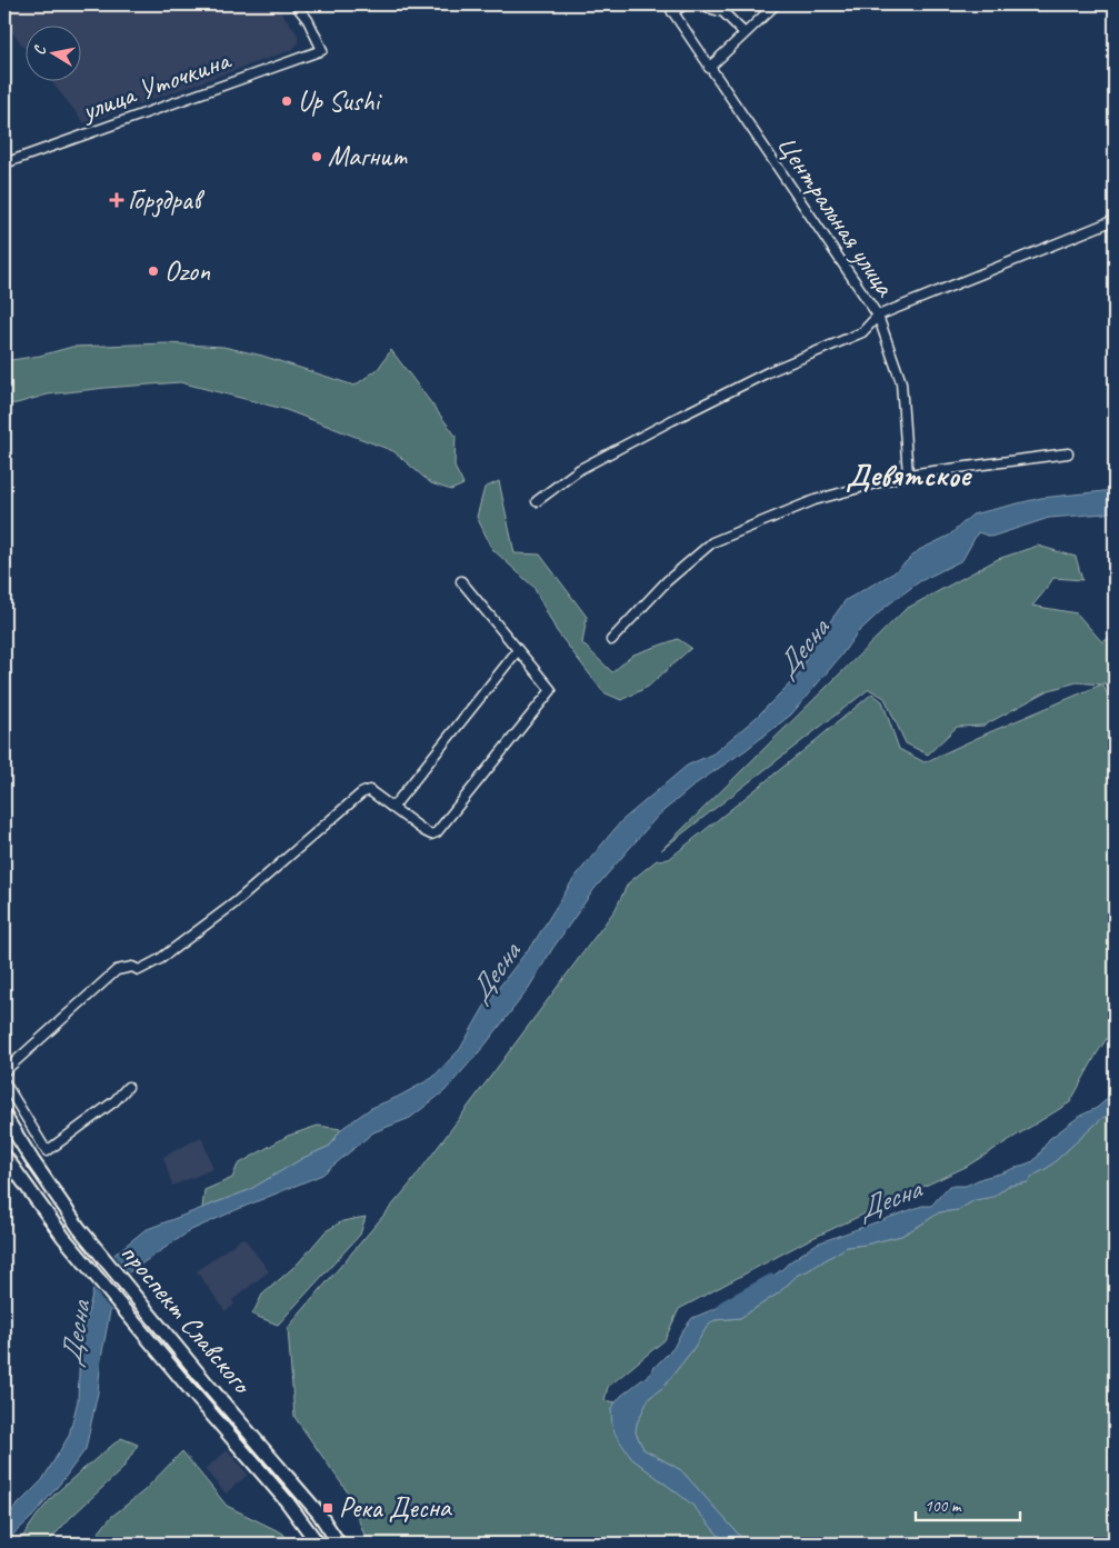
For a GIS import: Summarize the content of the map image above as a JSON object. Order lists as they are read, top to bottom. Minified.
{"streets":{"main road":["проспект Славского"],"street":["улица Уточкина","Центральная улица"]},"districts":["Девятское"],"water":["Десна"],"places":{"other":["Up Sushi","Магнит","Ozon"],"health":["Горздрав"],"transit":["Река Десна"]},"scale_bar":"100 m","north":"left"}
